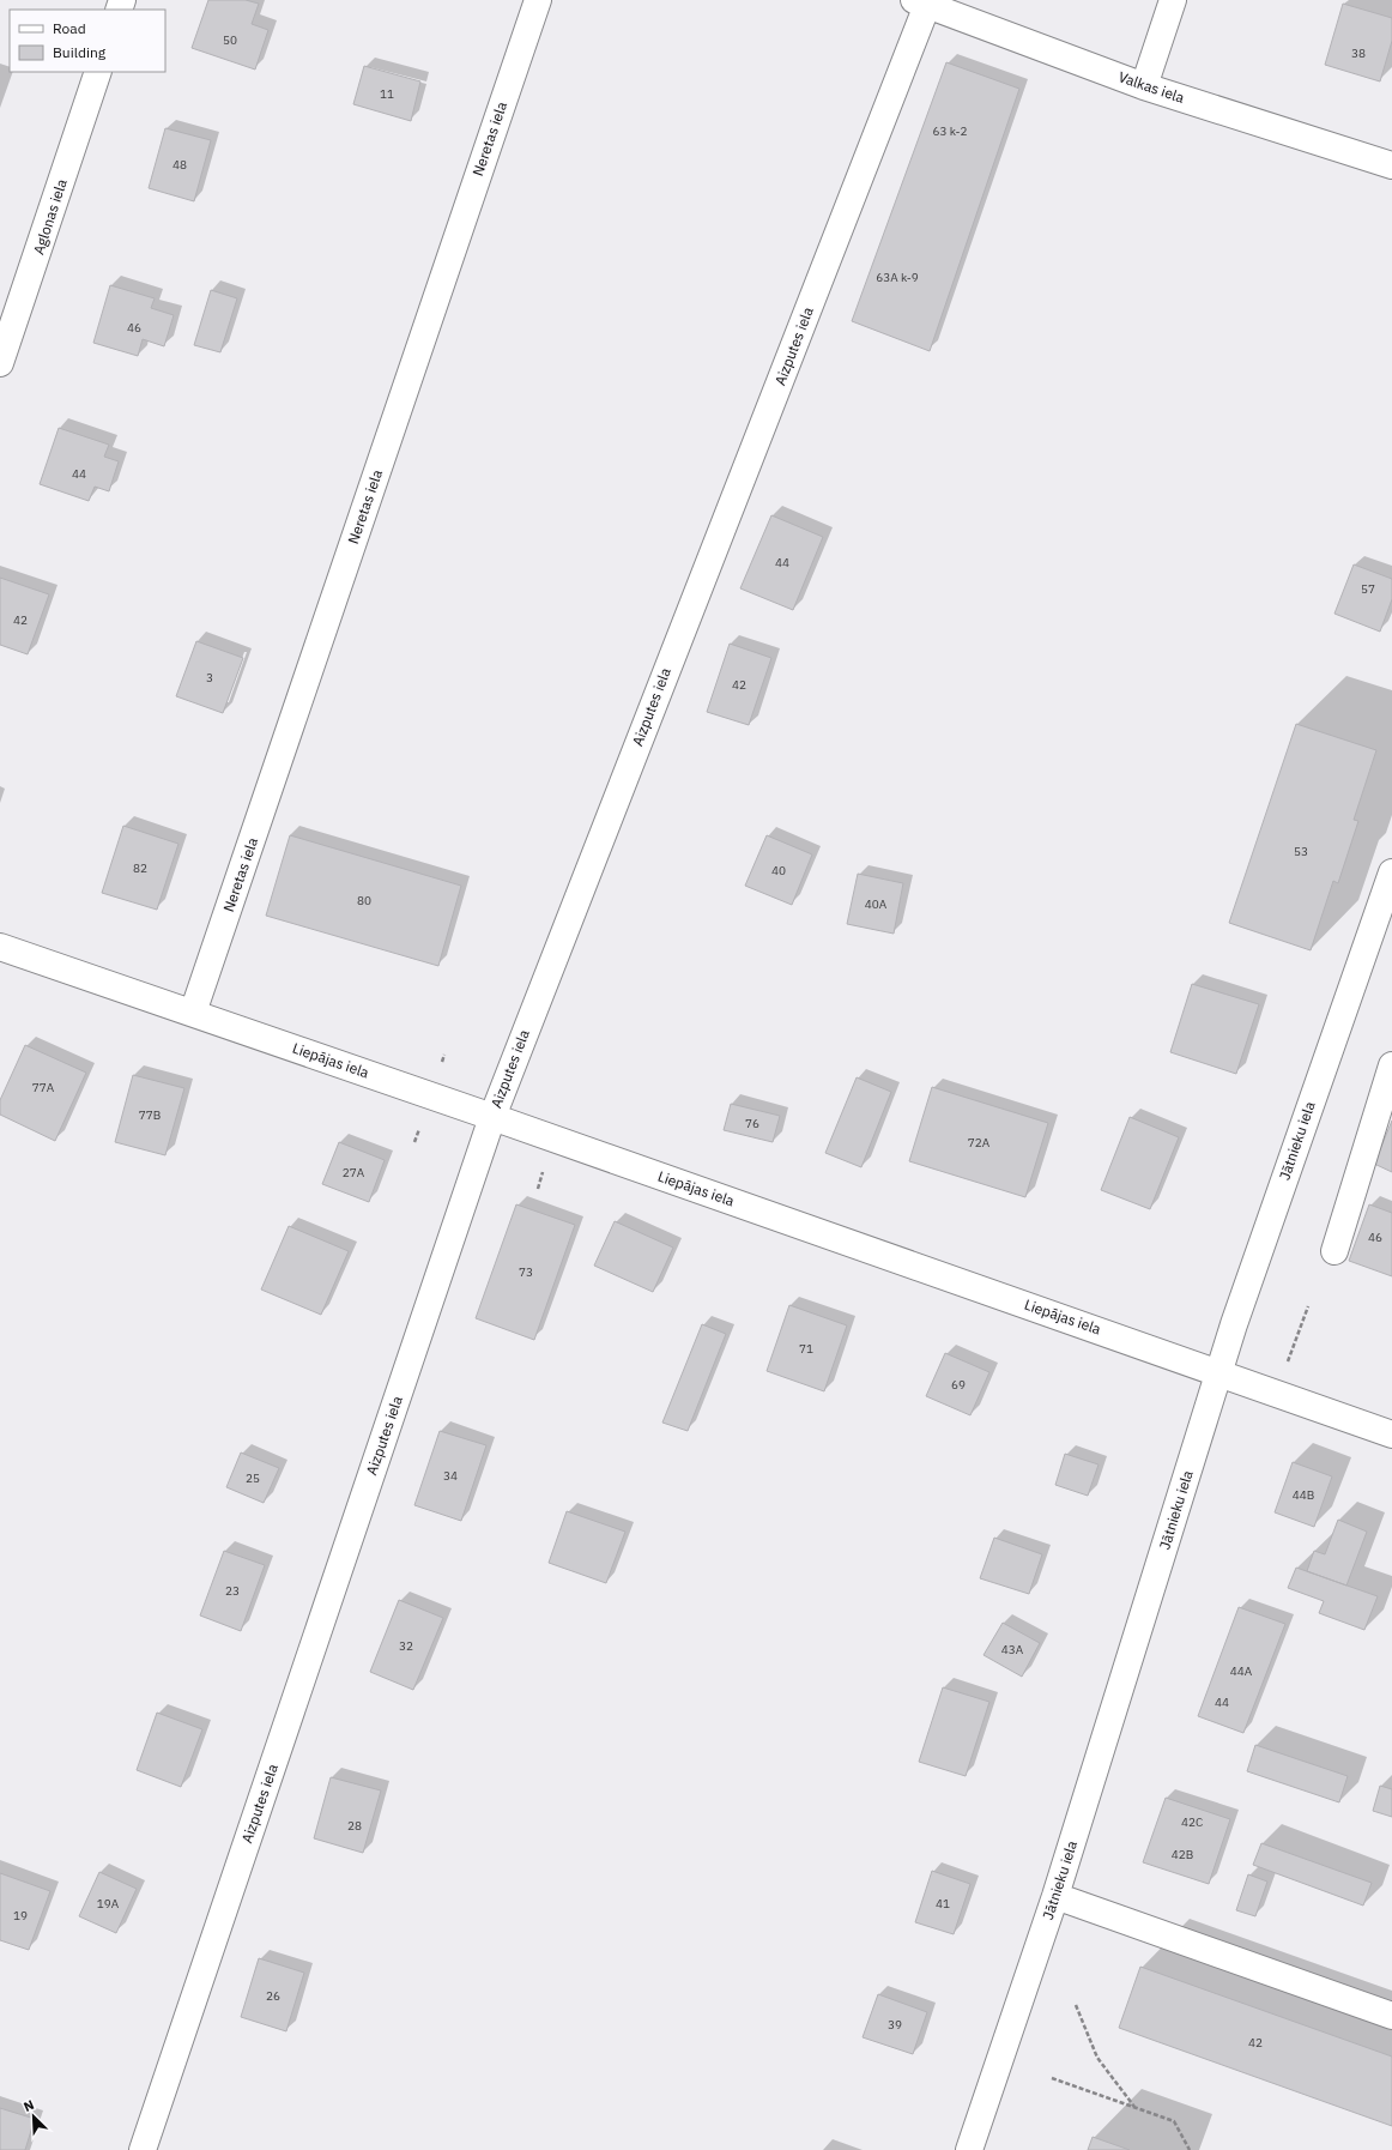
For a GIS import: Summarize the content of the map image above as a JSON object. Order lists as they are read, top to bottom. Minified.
{"streets":{"street":["Valkas iela","Neretas iela","Aglonas iela","Aizputes iela","Liepājas iela","Jātnieku iela"]},"crossings":[["Valkas iela","Aizputes iela"],["Neretas iela","Liepājas iela"],["Aizputes iela","Liepājas iela"],["Liepājas iela","Jātnieku iela"]],"house_numbers":["50","38","11","63 k-2","48","63A k-9","46","44","44","57","42","3","42","53","82","40","80","40A","77A","77B","76","72A","27A","46","73","71","69","34","25","44B","23","32","43A","44A","44","42C","28","42B","19A","41","19","26","39","42"],"legend":["Road","Building"],"north":"top left"}
